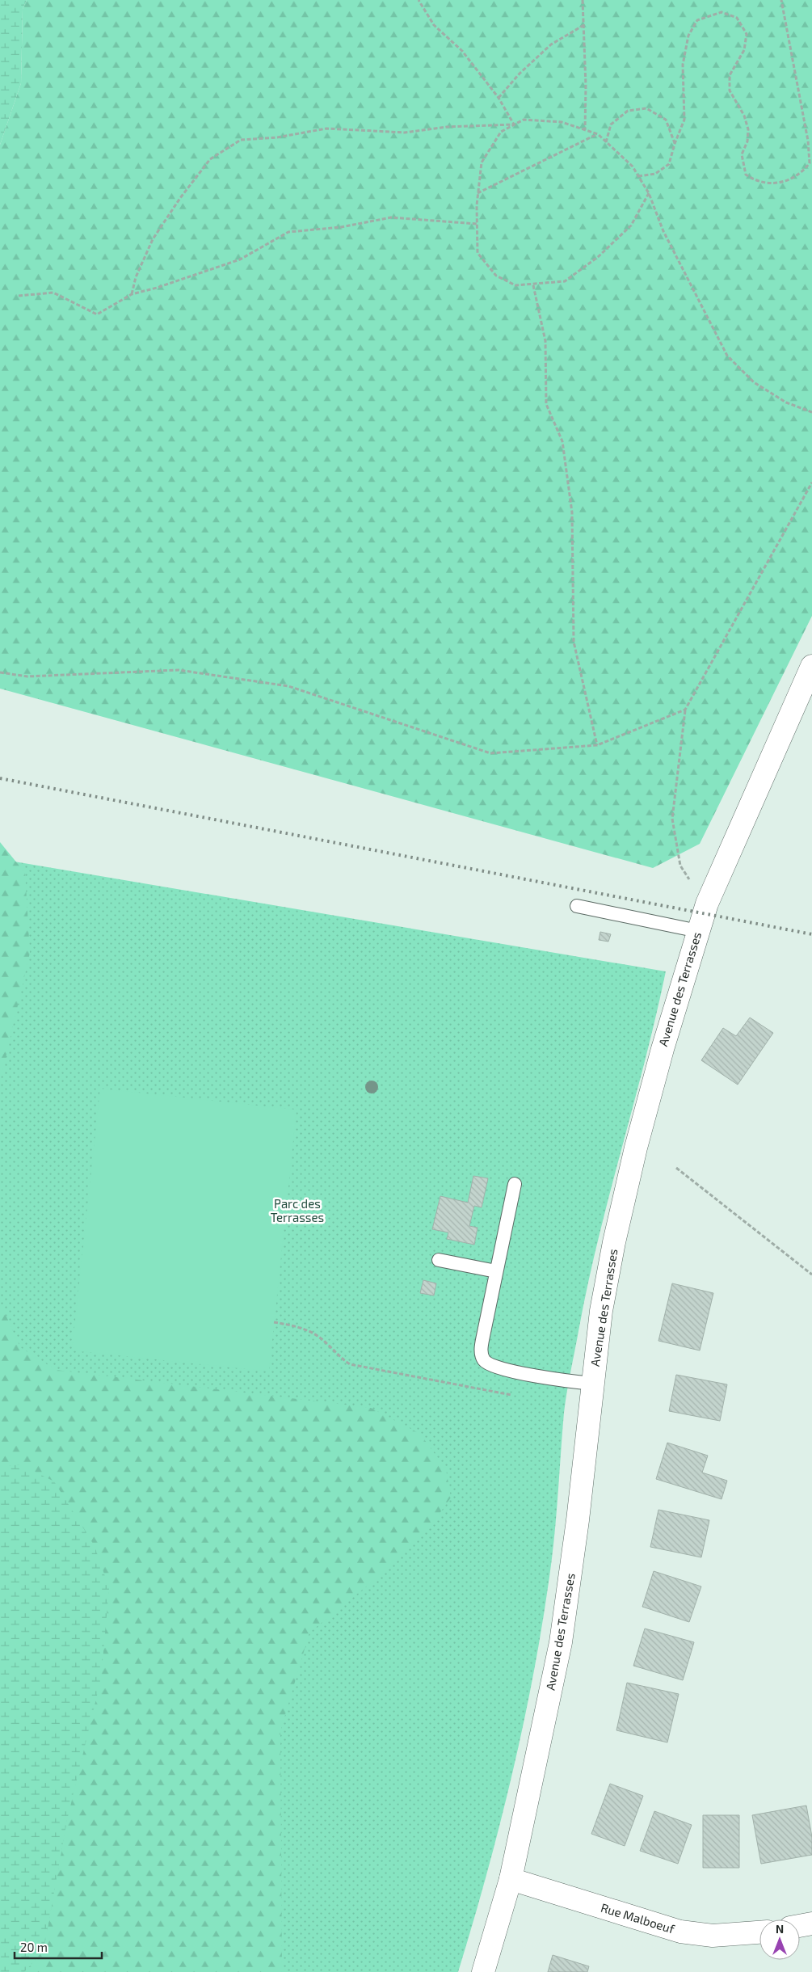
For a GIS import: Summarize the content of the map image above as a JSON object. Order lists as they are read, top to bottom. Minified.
{"streets":{"street":["Avenue des Terrasses","Rue Malboeuf"]},"crossings":[["Avenue des Terrasses","Rue Malboeuf"]],"parks":["Parc des Terrasses"],"scale_bar":"20 m","north":"top"}
